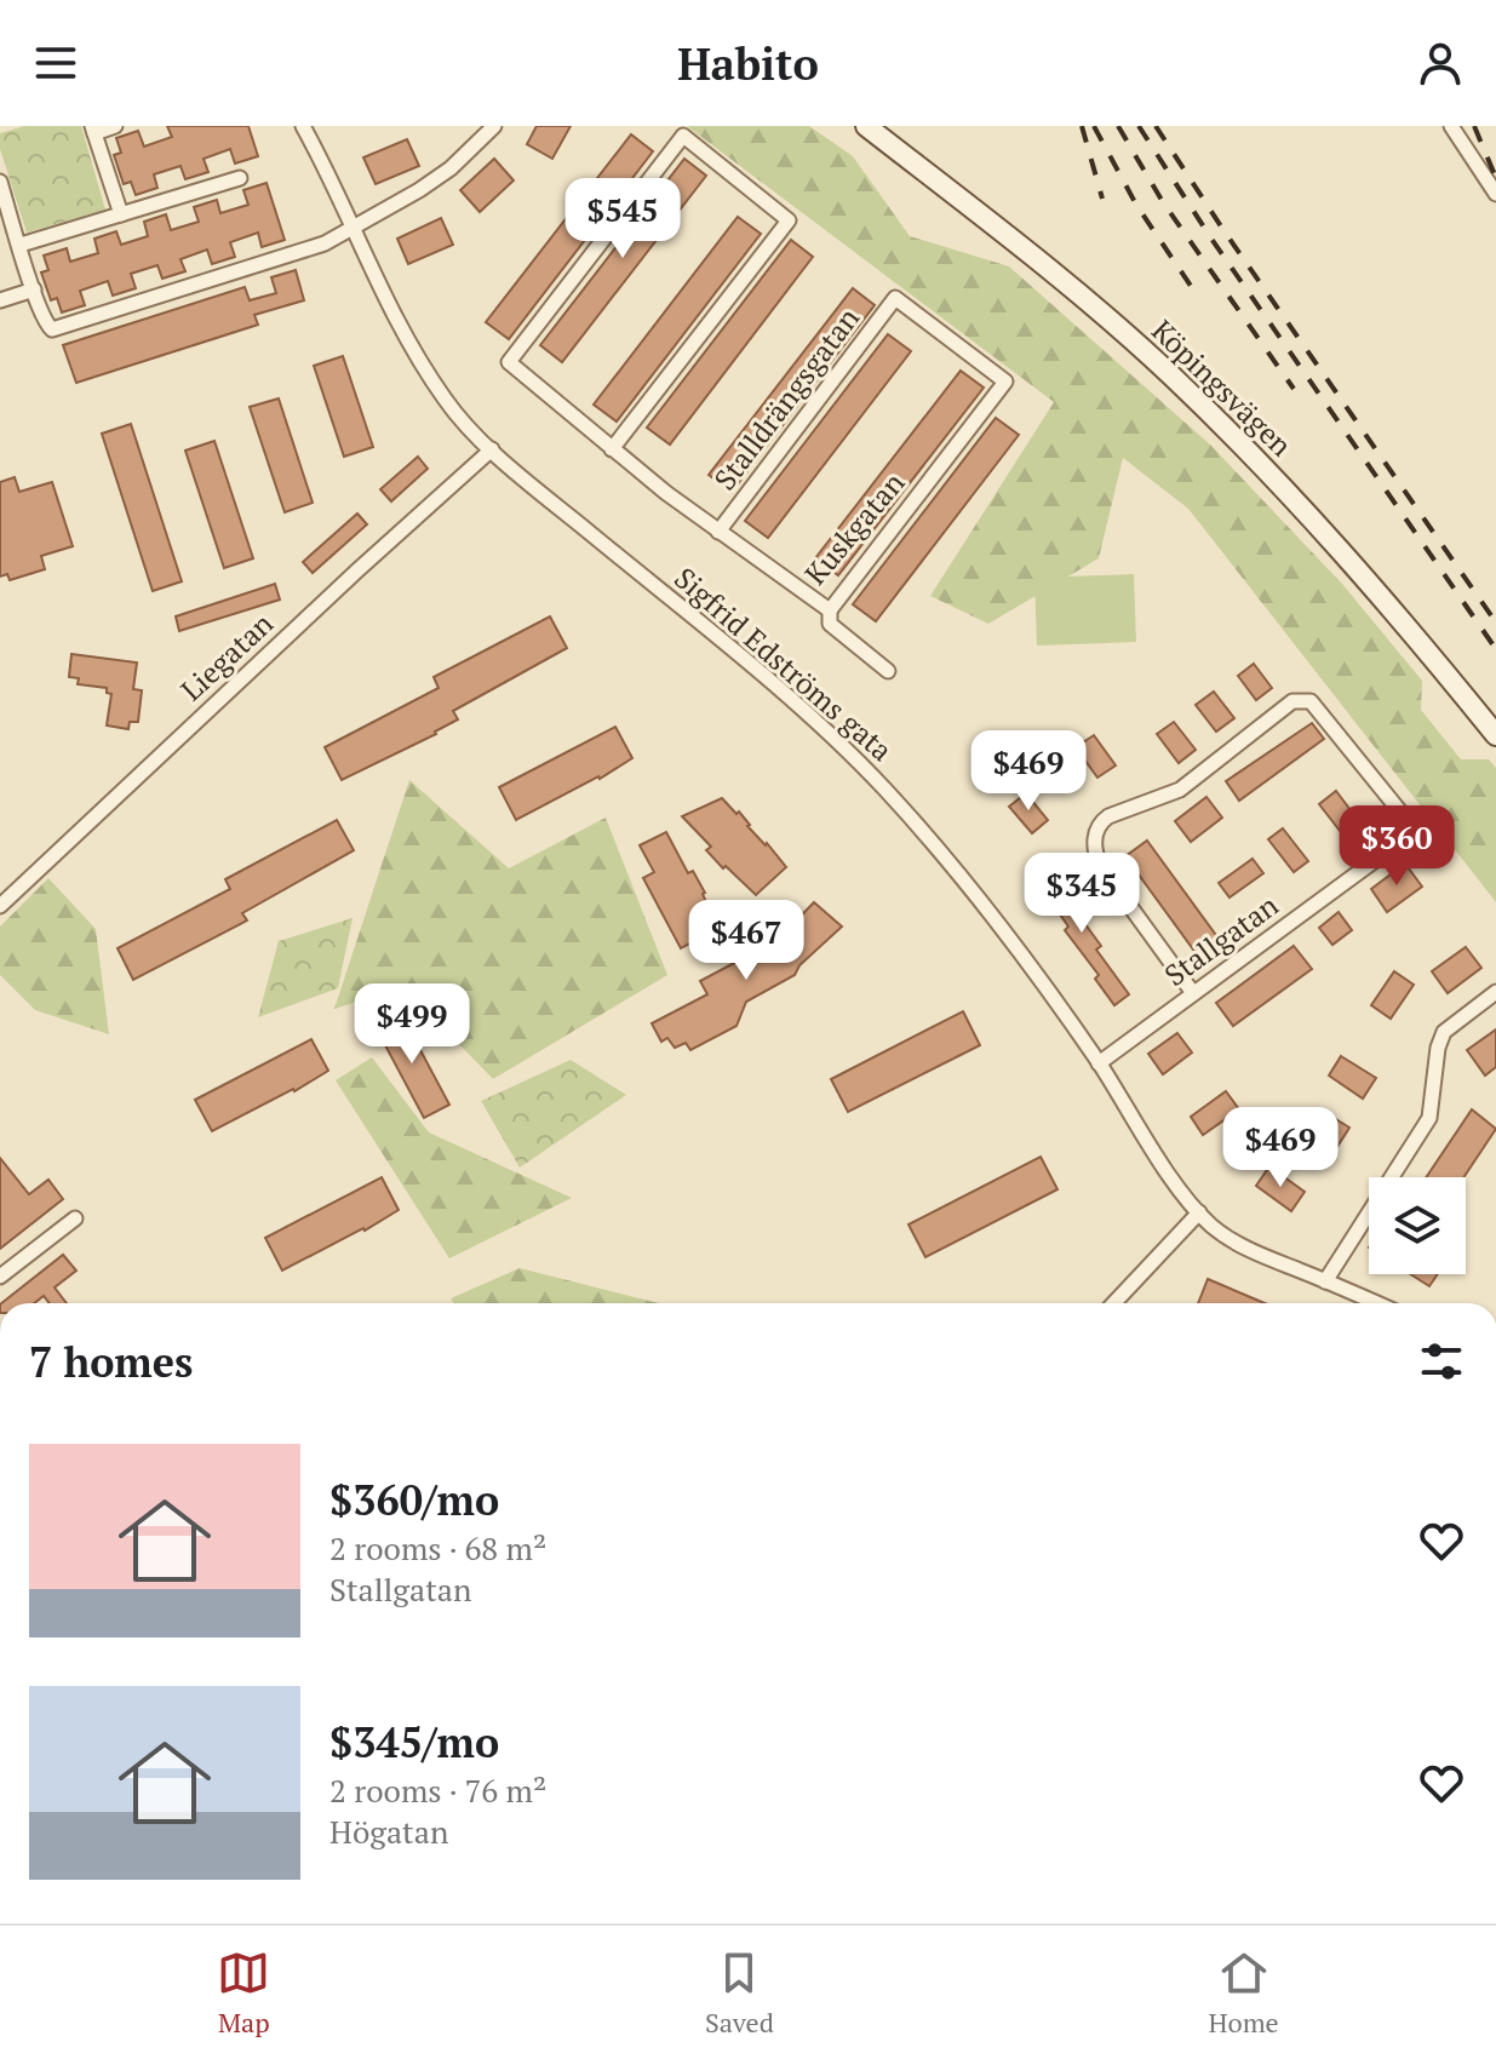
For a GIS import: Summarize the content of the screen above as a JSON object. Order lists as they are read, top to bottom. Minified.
{"streets":{"main road":["Köpingsvägen"],"street":["Stalldrängsgatan","Kuskgatan","Liegatan","Sigfrid Edströms gata","Stallgatan"]},"crossings":[["Stalldrängsgatan","Kuskgatan"],["Liegatan","Sigfrid Edströms gata"],["Sigfrid Edströms gata","Stallgatan"]],"page":{"header":"Habito","price":["$545","$469","$360","$345","$467","$499","$469"],"heading":"7 homes","list":[{"name":"$360/mo","note":"2 rooms · 68 m² · Stallgatan"},{"name":"$345/mo","note":"2 rooms · 76 m² · Högatan"}],"tabs":["Map","Saved","Home"]}}
